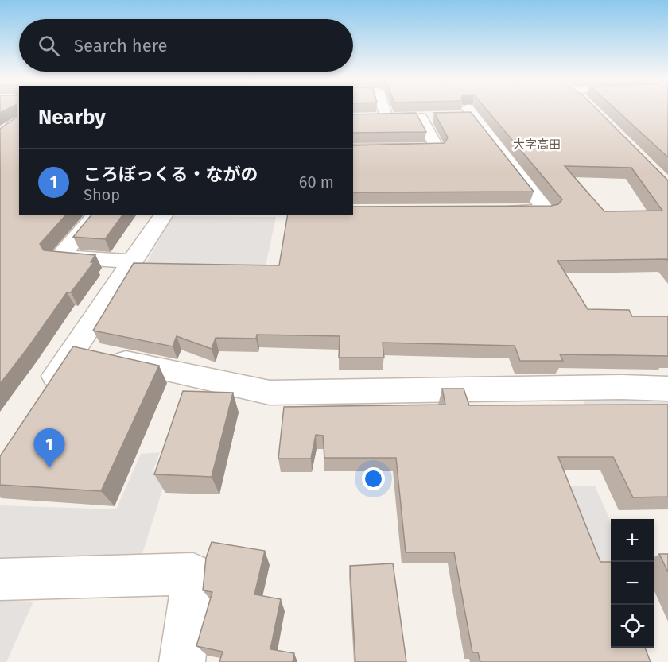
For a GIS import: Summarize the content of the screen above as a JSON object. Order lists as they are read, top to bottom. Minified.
{"districts":["大字高田"],"page":{"search":"Search here","heading":"Nearby","list":[{"mark":"1","name":"ころぼっくる・ながの","note":"Shop","value":"60 m"}],"pins":"1","map_buttons":["+","−"]}}
